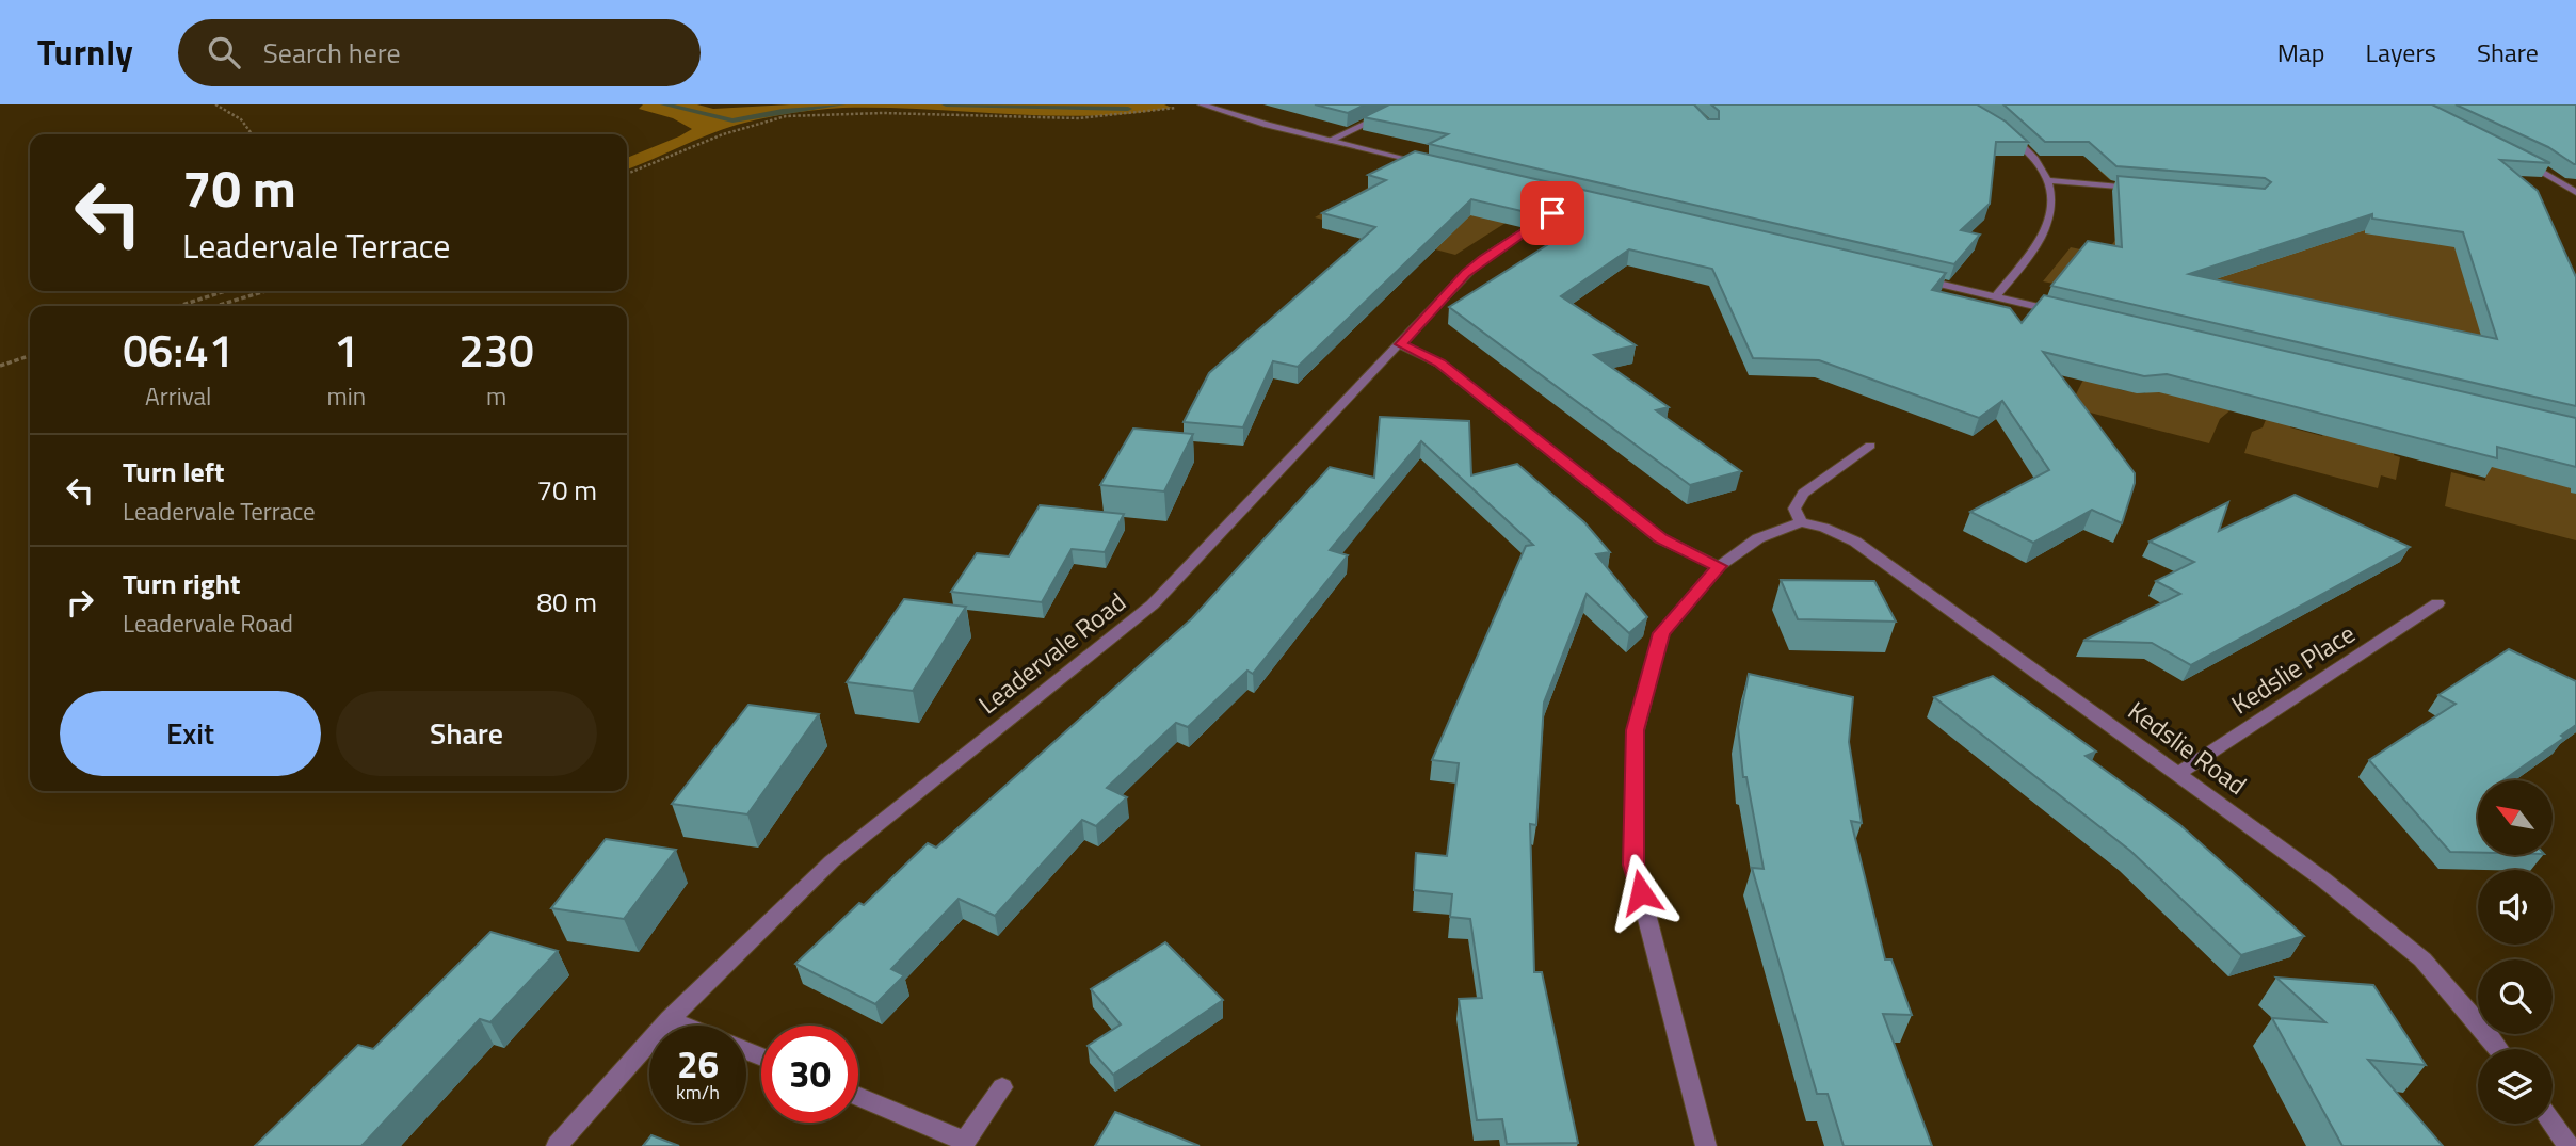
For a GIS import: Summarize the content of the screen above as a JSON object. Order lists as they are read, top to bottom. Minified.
{"streets":{"street":["Leadervale Road","Kedslie Place","Kedslie Road"]},"crossings":[["Kedslie Place","Kedslie Road"]],"north":"top left","page":{"header":"Turnly","search":"Search here","nav":["Map","Layers","Share"],"turn":["70 m","Leadervale Terrace"],"eta":["06:41","Arrival","1","min","230","m"],"list":[{"name":"Turn left","note":"Leadervale Terrace","value":"70 m"},{"name":"Turn right","note":"Leadervale Road","value":"80 m"}],"buttons":["Exit","Share"],"speed":"26 km/h","limit":"30"}}
